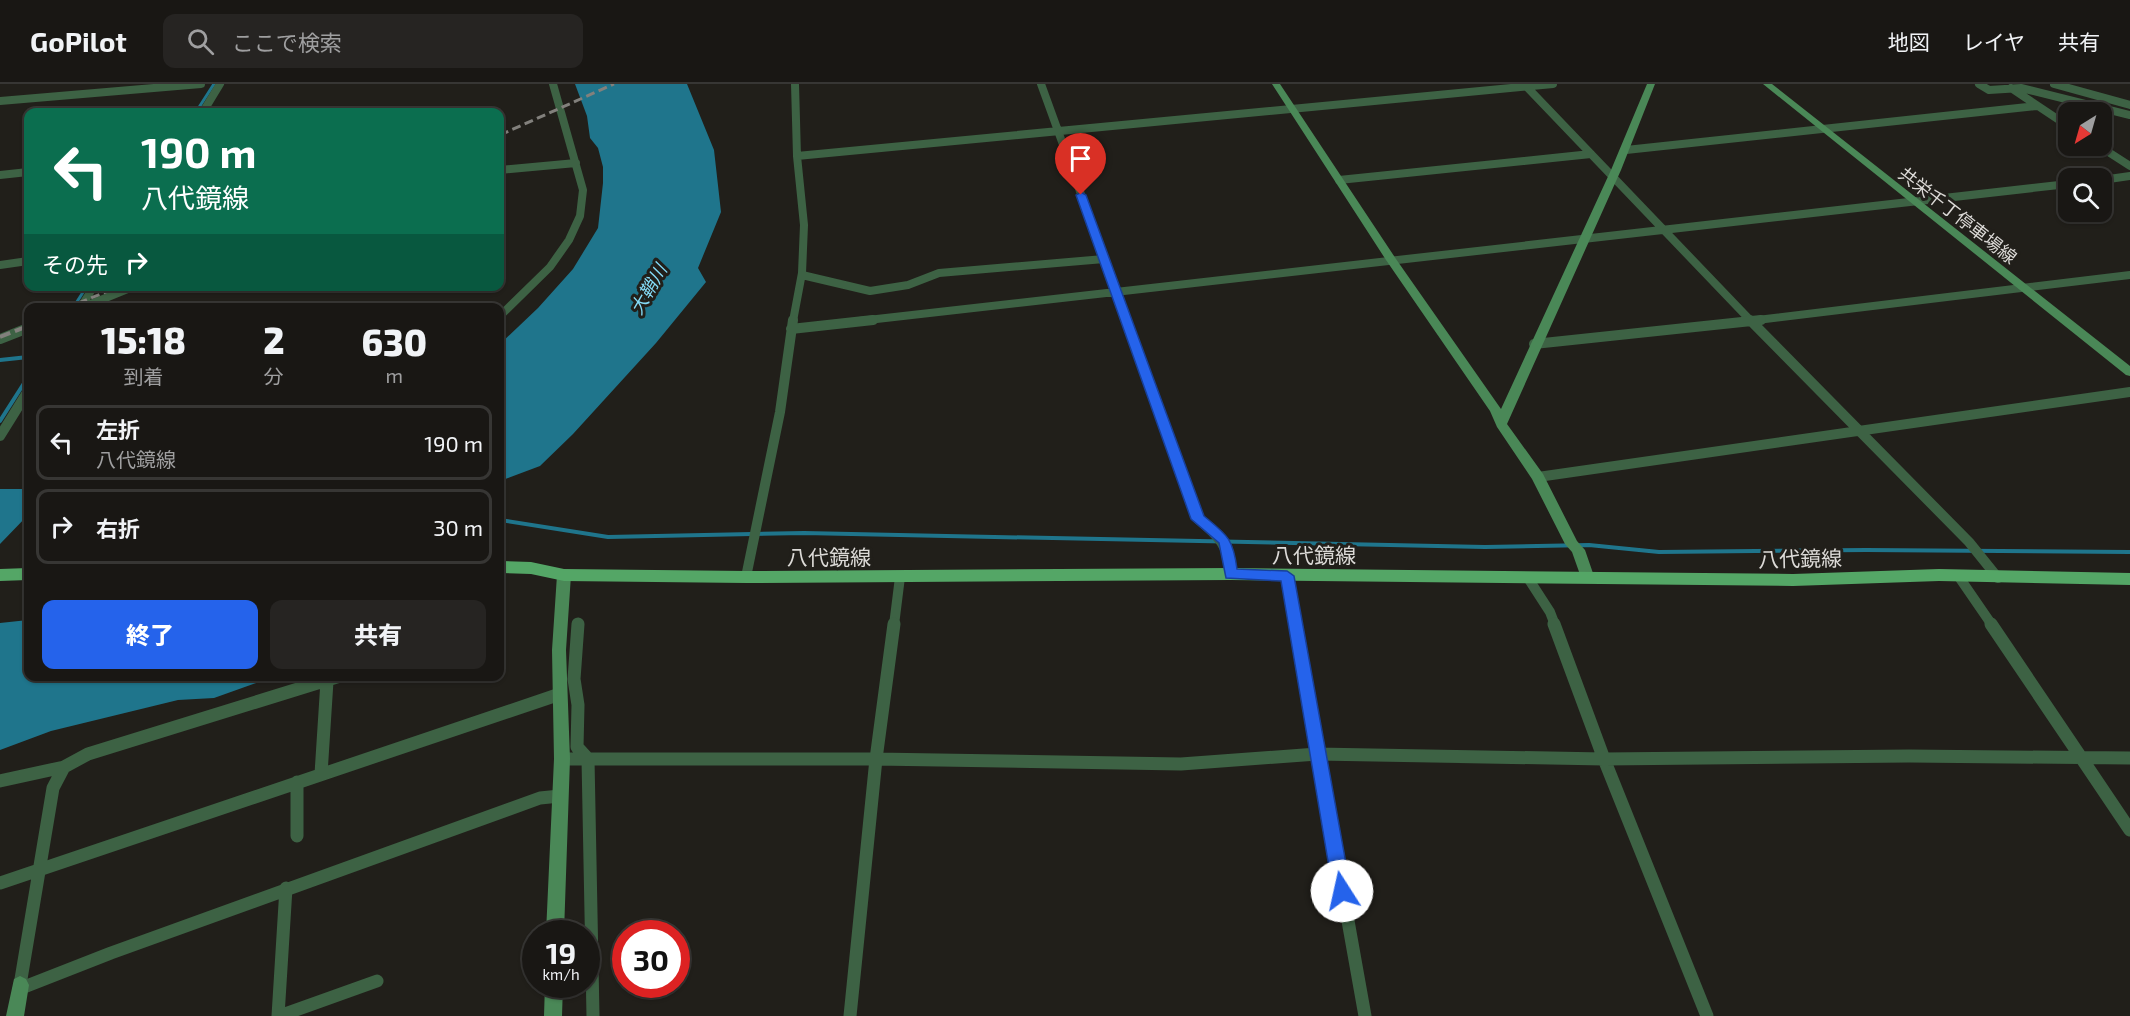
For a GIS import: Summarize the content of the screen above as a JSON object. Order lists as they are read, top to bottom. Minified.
{"streets":{"main road":["八代鏡線"],"street":["共栄千丁停車場線"]},"water":["大鞘川"],"north":"bottom left","page":{"header":"GoPilot","search":"ここで検索","nav":["地図","レイヤ","共有"],"turn":["190 m","八代鏡線"],"then":"その先","eta":["15:18","到着","2","分","630","m"],"list":[{"name":"左折","note":"八代鏡線","value":"190 m"},{"name":"右折","value":"30 m"}],"buttons":["終了","共有"],"speed":"19 km/h","limit":"30"}}
